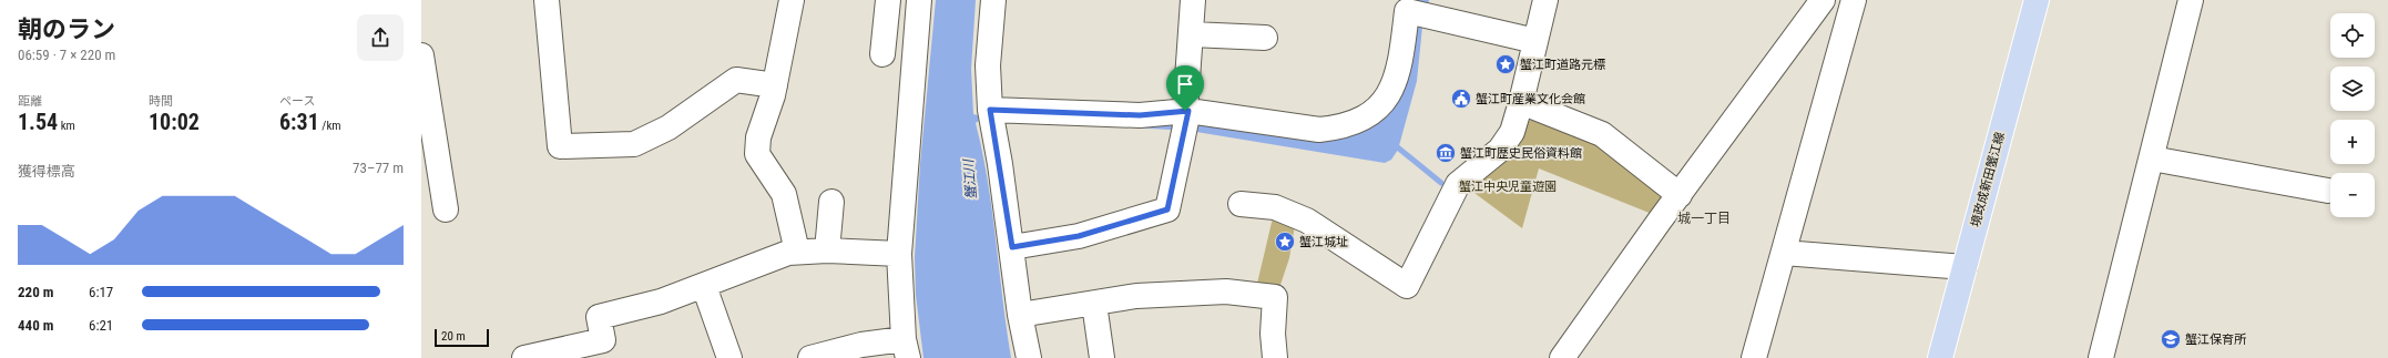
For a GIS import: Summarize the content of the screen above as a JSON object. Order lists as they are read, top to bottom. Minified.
{"streets":{"main road":["境政成新田蟹江線"]},"districts":["城一丁目"],"water":["蟹江川"],"parks":["蟹江中央児童遊園"],"places":{"place":["蟹江町道路元標","蟹江城址"],"public building":["蟹江町産業文化会館"],"museum":["蟹江町歴史民俗資料館"],"school or university":["蟹江保育所"]},"scale_bar":"20 m","page":{"heading":["朝のラン","06:59 · 7 × 220 m"],"map_buttons":["+","−"],"stats":[["距離","1.54 km"],["時間","10:02"],["ペース","6:31 /km"]],"chart":["獲得標高","73–77 m"],"list":[{"name":"220 m","note":"6:17"},{"name":"440 m","note":"6:21"}],"scale":"20 m"}}
